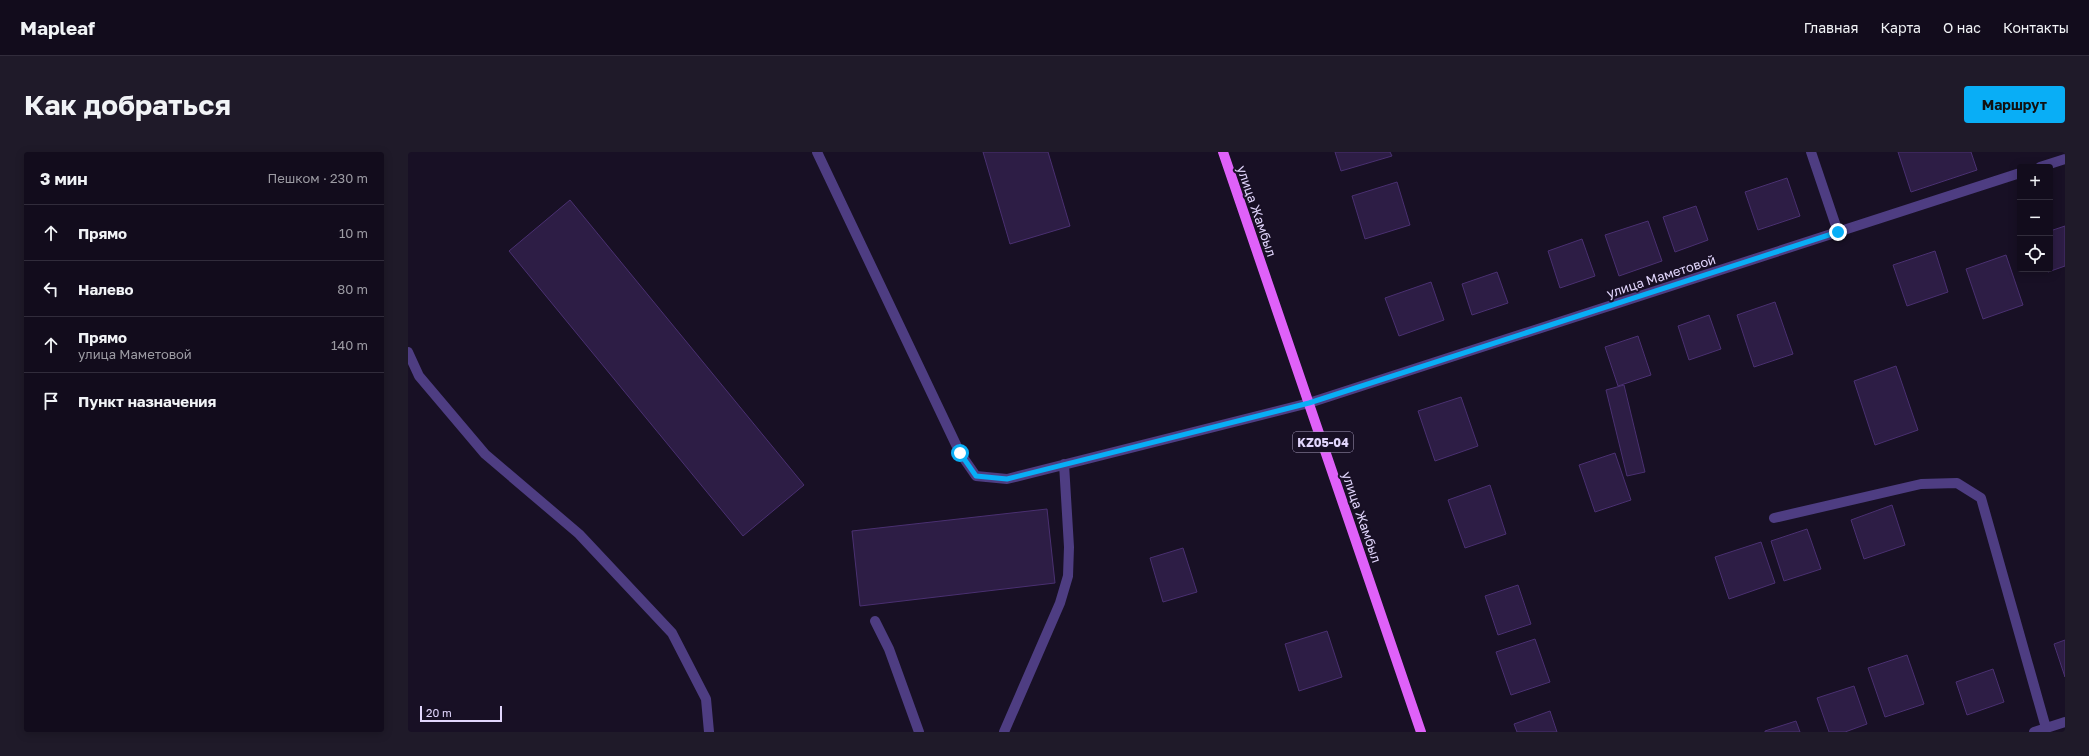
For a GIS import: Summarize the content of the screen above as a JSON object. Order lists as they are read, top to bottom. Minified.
{"streets":{"main road":["улица Жамбыл","KZ05-04"],"street":["улица Маметовой"]},"crossings":[["улица Жамбыл","улица Маметовой"]],"scale_bar":"20 m","page":{"header":"Mapleaf","nav":["Главная","Карта","О нас","Контакты"],"buttons":"Маршрут","title":"Как добраться","heading":["3 мин","Пешком · 230 m"],"map_buttons":["+","−"],"list":[["Прямо","10 m"],["Налево","80 m"],["Прямо","улица Маметовой","140 m"],"Пункт назначения"],"scale":"20 m"}}
